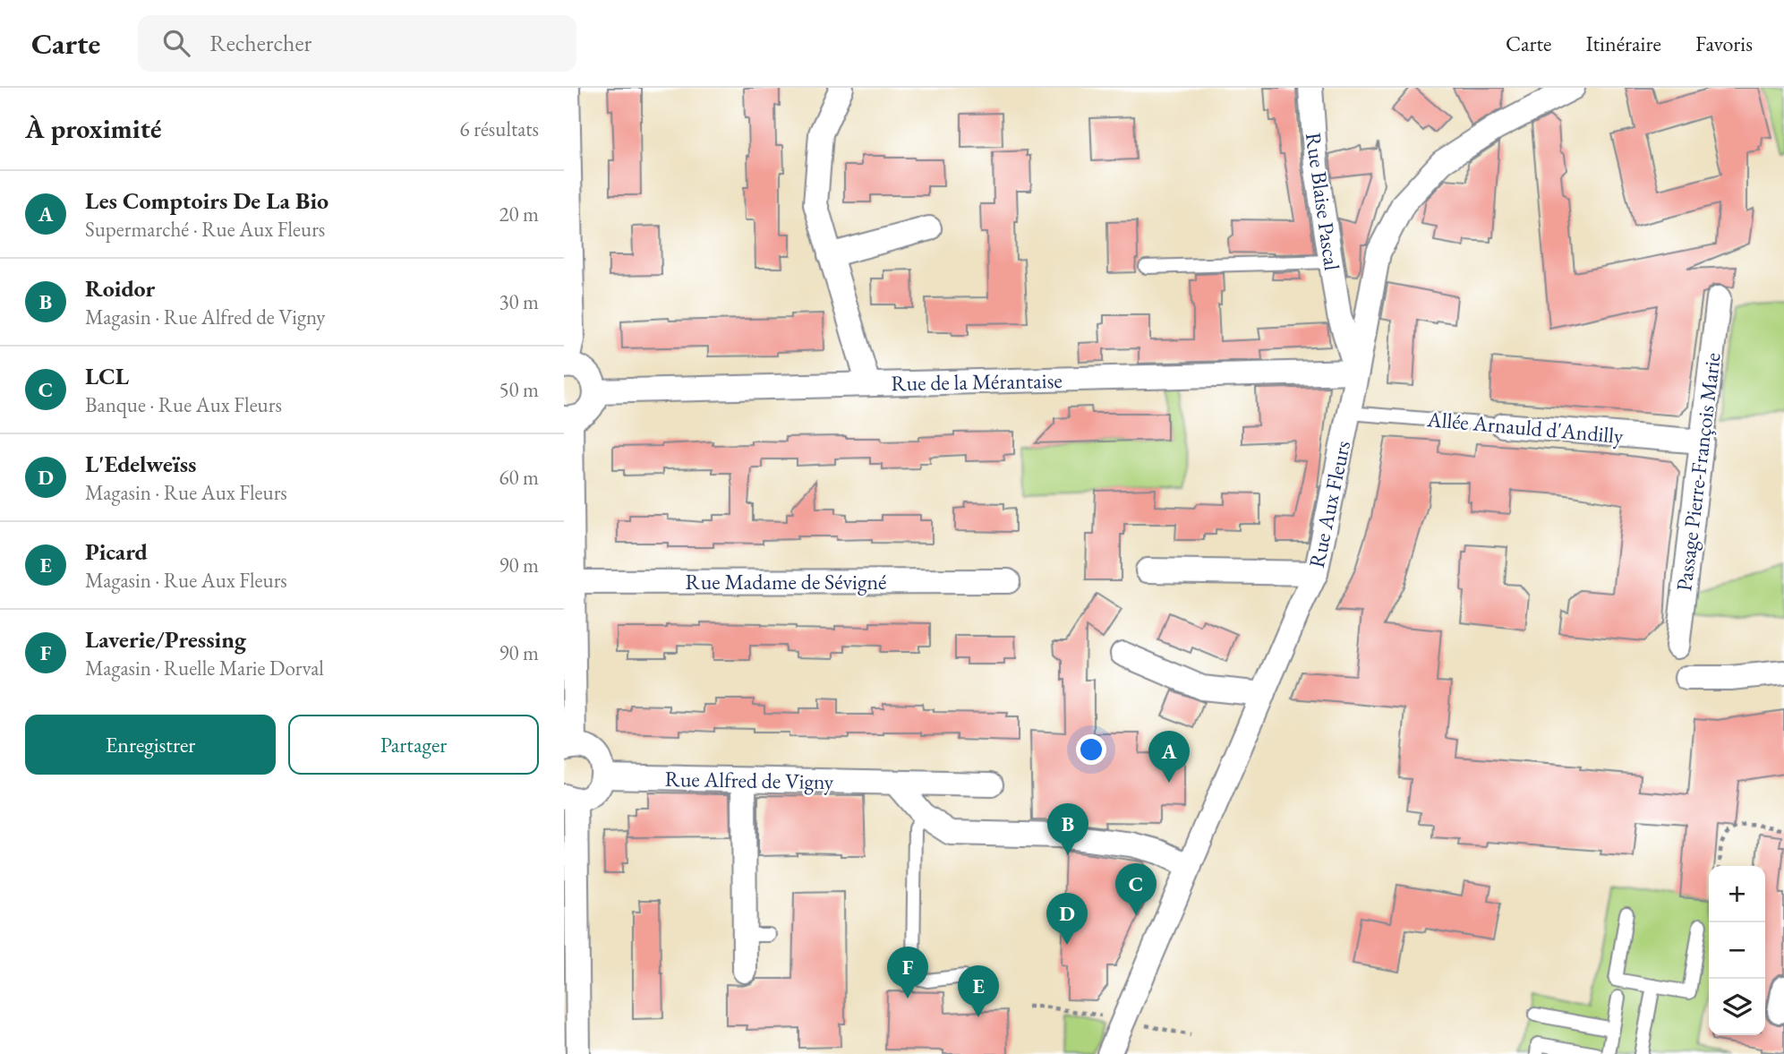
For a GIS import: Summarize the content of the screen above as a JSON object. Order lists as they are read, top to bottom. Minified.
{"streets":{"street":["Rue Blaise Pascal","Rue de la Mérantaise","Allée Arnauld d'Andilly","Passage Pierre-François Marie","Rue Aux Fleurs","Rue Madame de Sévigné","Rue Alfred de Vigny"]},"crossings":[["Rue Blaise Pascal","Rue de la Mérantaise"],["Rue Blaise Pascal","Rue Aux Fleurs"],["Rue de la Mérantaise","Rue Aux Fleurs"],["Allée Arnauld d'Andilly","Passage Pierre-François Marie"],["Allée Arnauld d'Andilly","Rue Aux Fleurs"]],"page":{"header":"Carte","search":"Rechercher","nav":["Carte","Itinéraire","Favoris"],"heading":["À proximité","6 résultats"],"list":[{"mark":"A","name":"Les Comptoirs De La Bio","note":"Supermarché · Rue Aux Fleurs","value":"20 m"},{"mark":"B","name":"Roidor","note":"Magasin · Rue Alfred de Vigny","value":"30 m"},{"mark":"C","name":"LCL","note":"Banque · Rue Aux Fleurs","value":"50 m"},{"mark":"D","name":"L'Edelweïss","note":"Magasin · Rue Aux Fleurs","value":"60 m"},{"mark":"E","name":"Picard","note":"Magasin · Rue Aux Fleurs","value":"90 m"},{"mark":"F","name":"Laverie/Pressing","note":"Magasin · Ruelle Marie Dorval","value":"90 m"}],"buttons":["Enregistrer","Partager"],"pins":["A","B","C","D","F","E"],"map_buttons":["+","−"]}}
